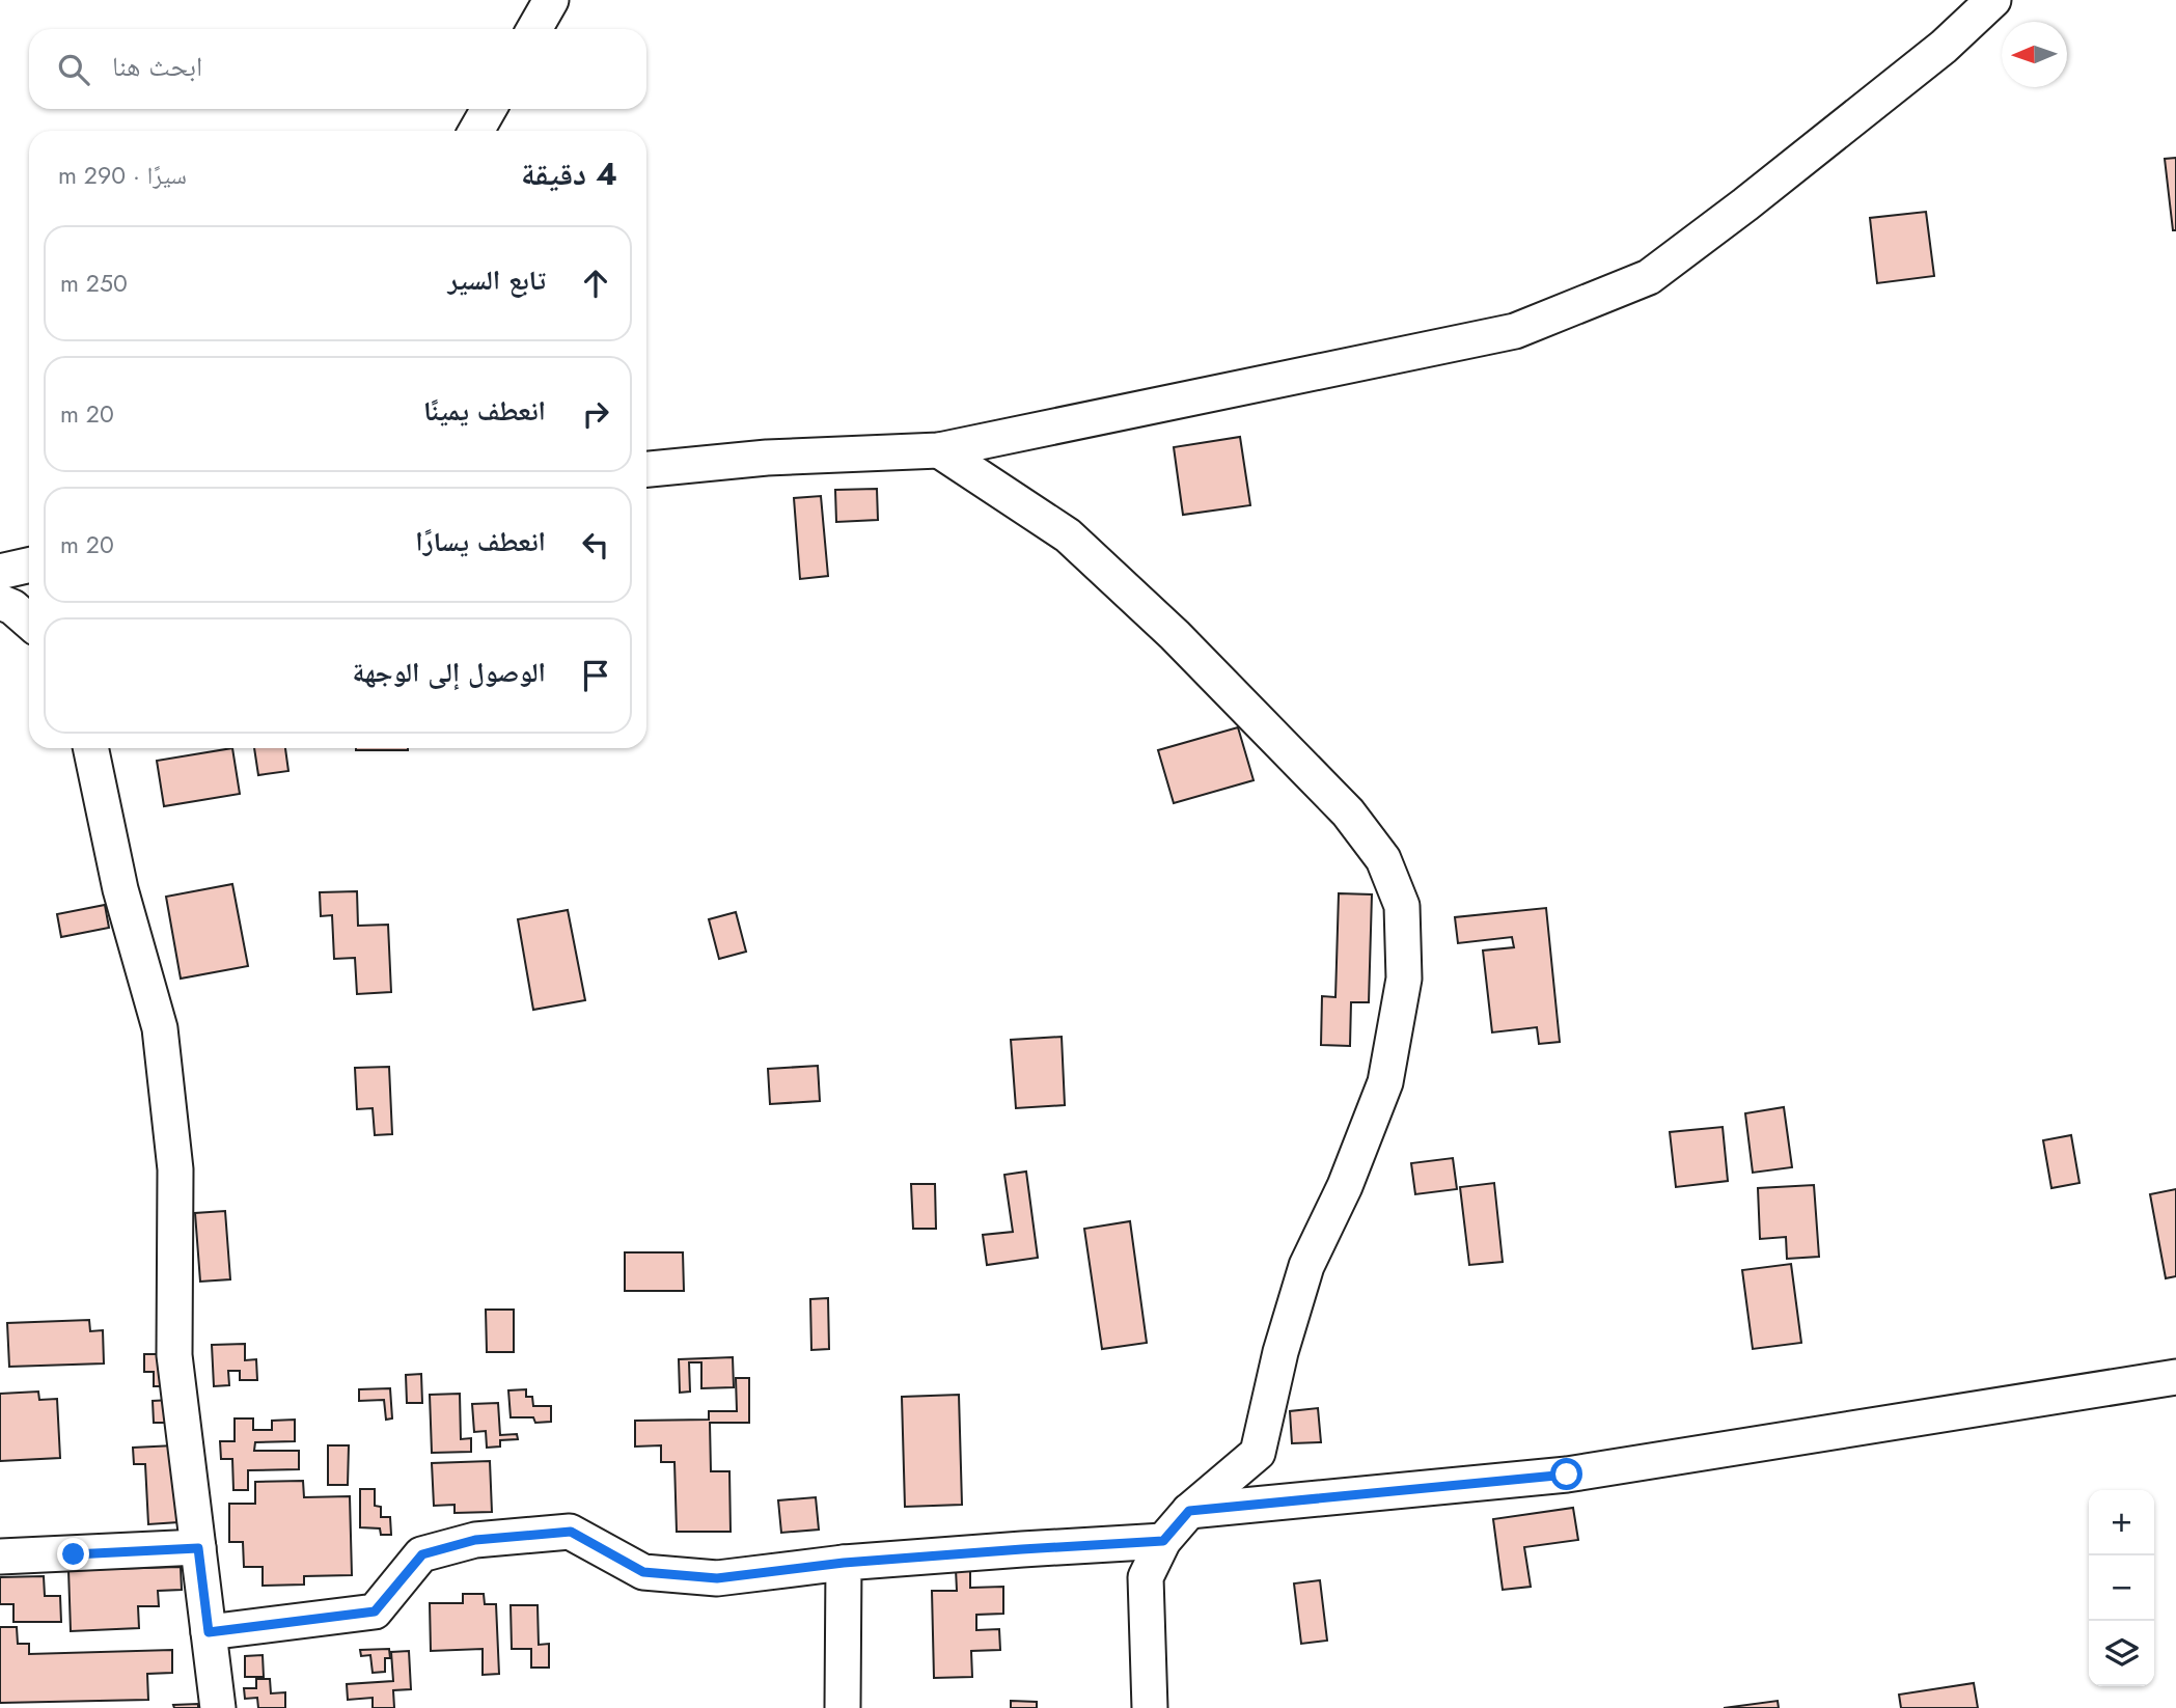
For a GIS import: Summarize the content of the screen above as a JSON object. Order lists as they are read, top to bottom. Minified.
{"north":"left","page":{"search":"ابحث هنا","heading":["4 دقيقة","سيرًا · 290 m"],"list":[["تابع السير","250 m"],["انعطف يمينًا","20 m"],["انعطف يسارًا","20 m"],"الوصول إلى الوجهة"],"map_buttons":["+","−"]}}
